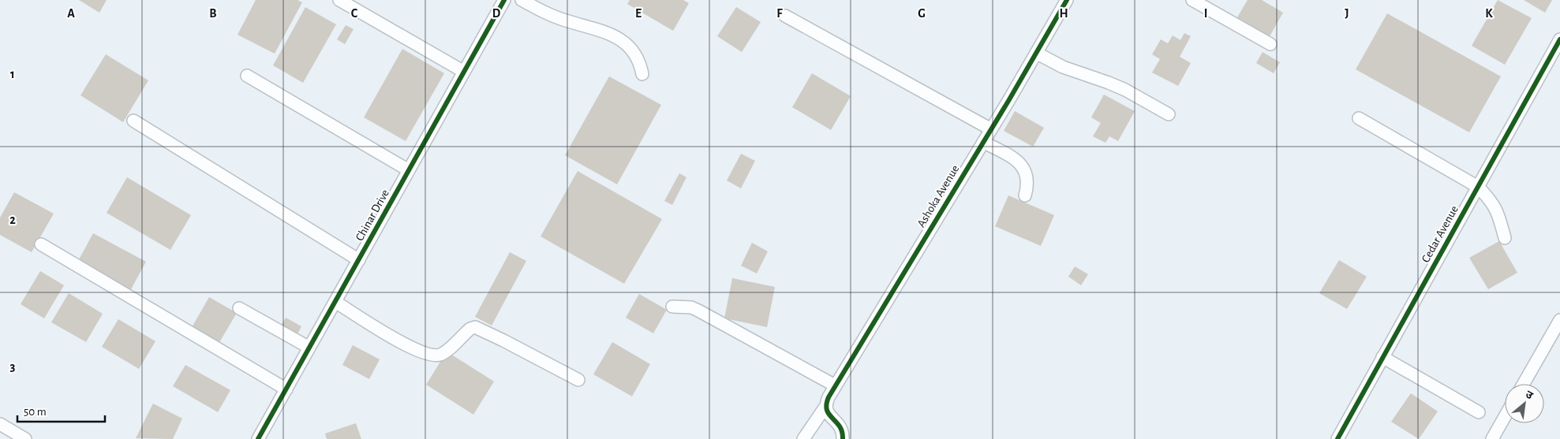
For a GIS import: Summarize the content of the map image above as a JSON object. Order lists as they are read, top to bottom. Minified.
{"streets":{"street":["Ashoka Avenue","Chinar Drive","Cedar Avenue"]},"scale_bar":"50 m","north":"top right","grid":{"columns":["A","B","C","D","E","F","G","H","I","J","K"],"rows":["1","2","3"]}}
